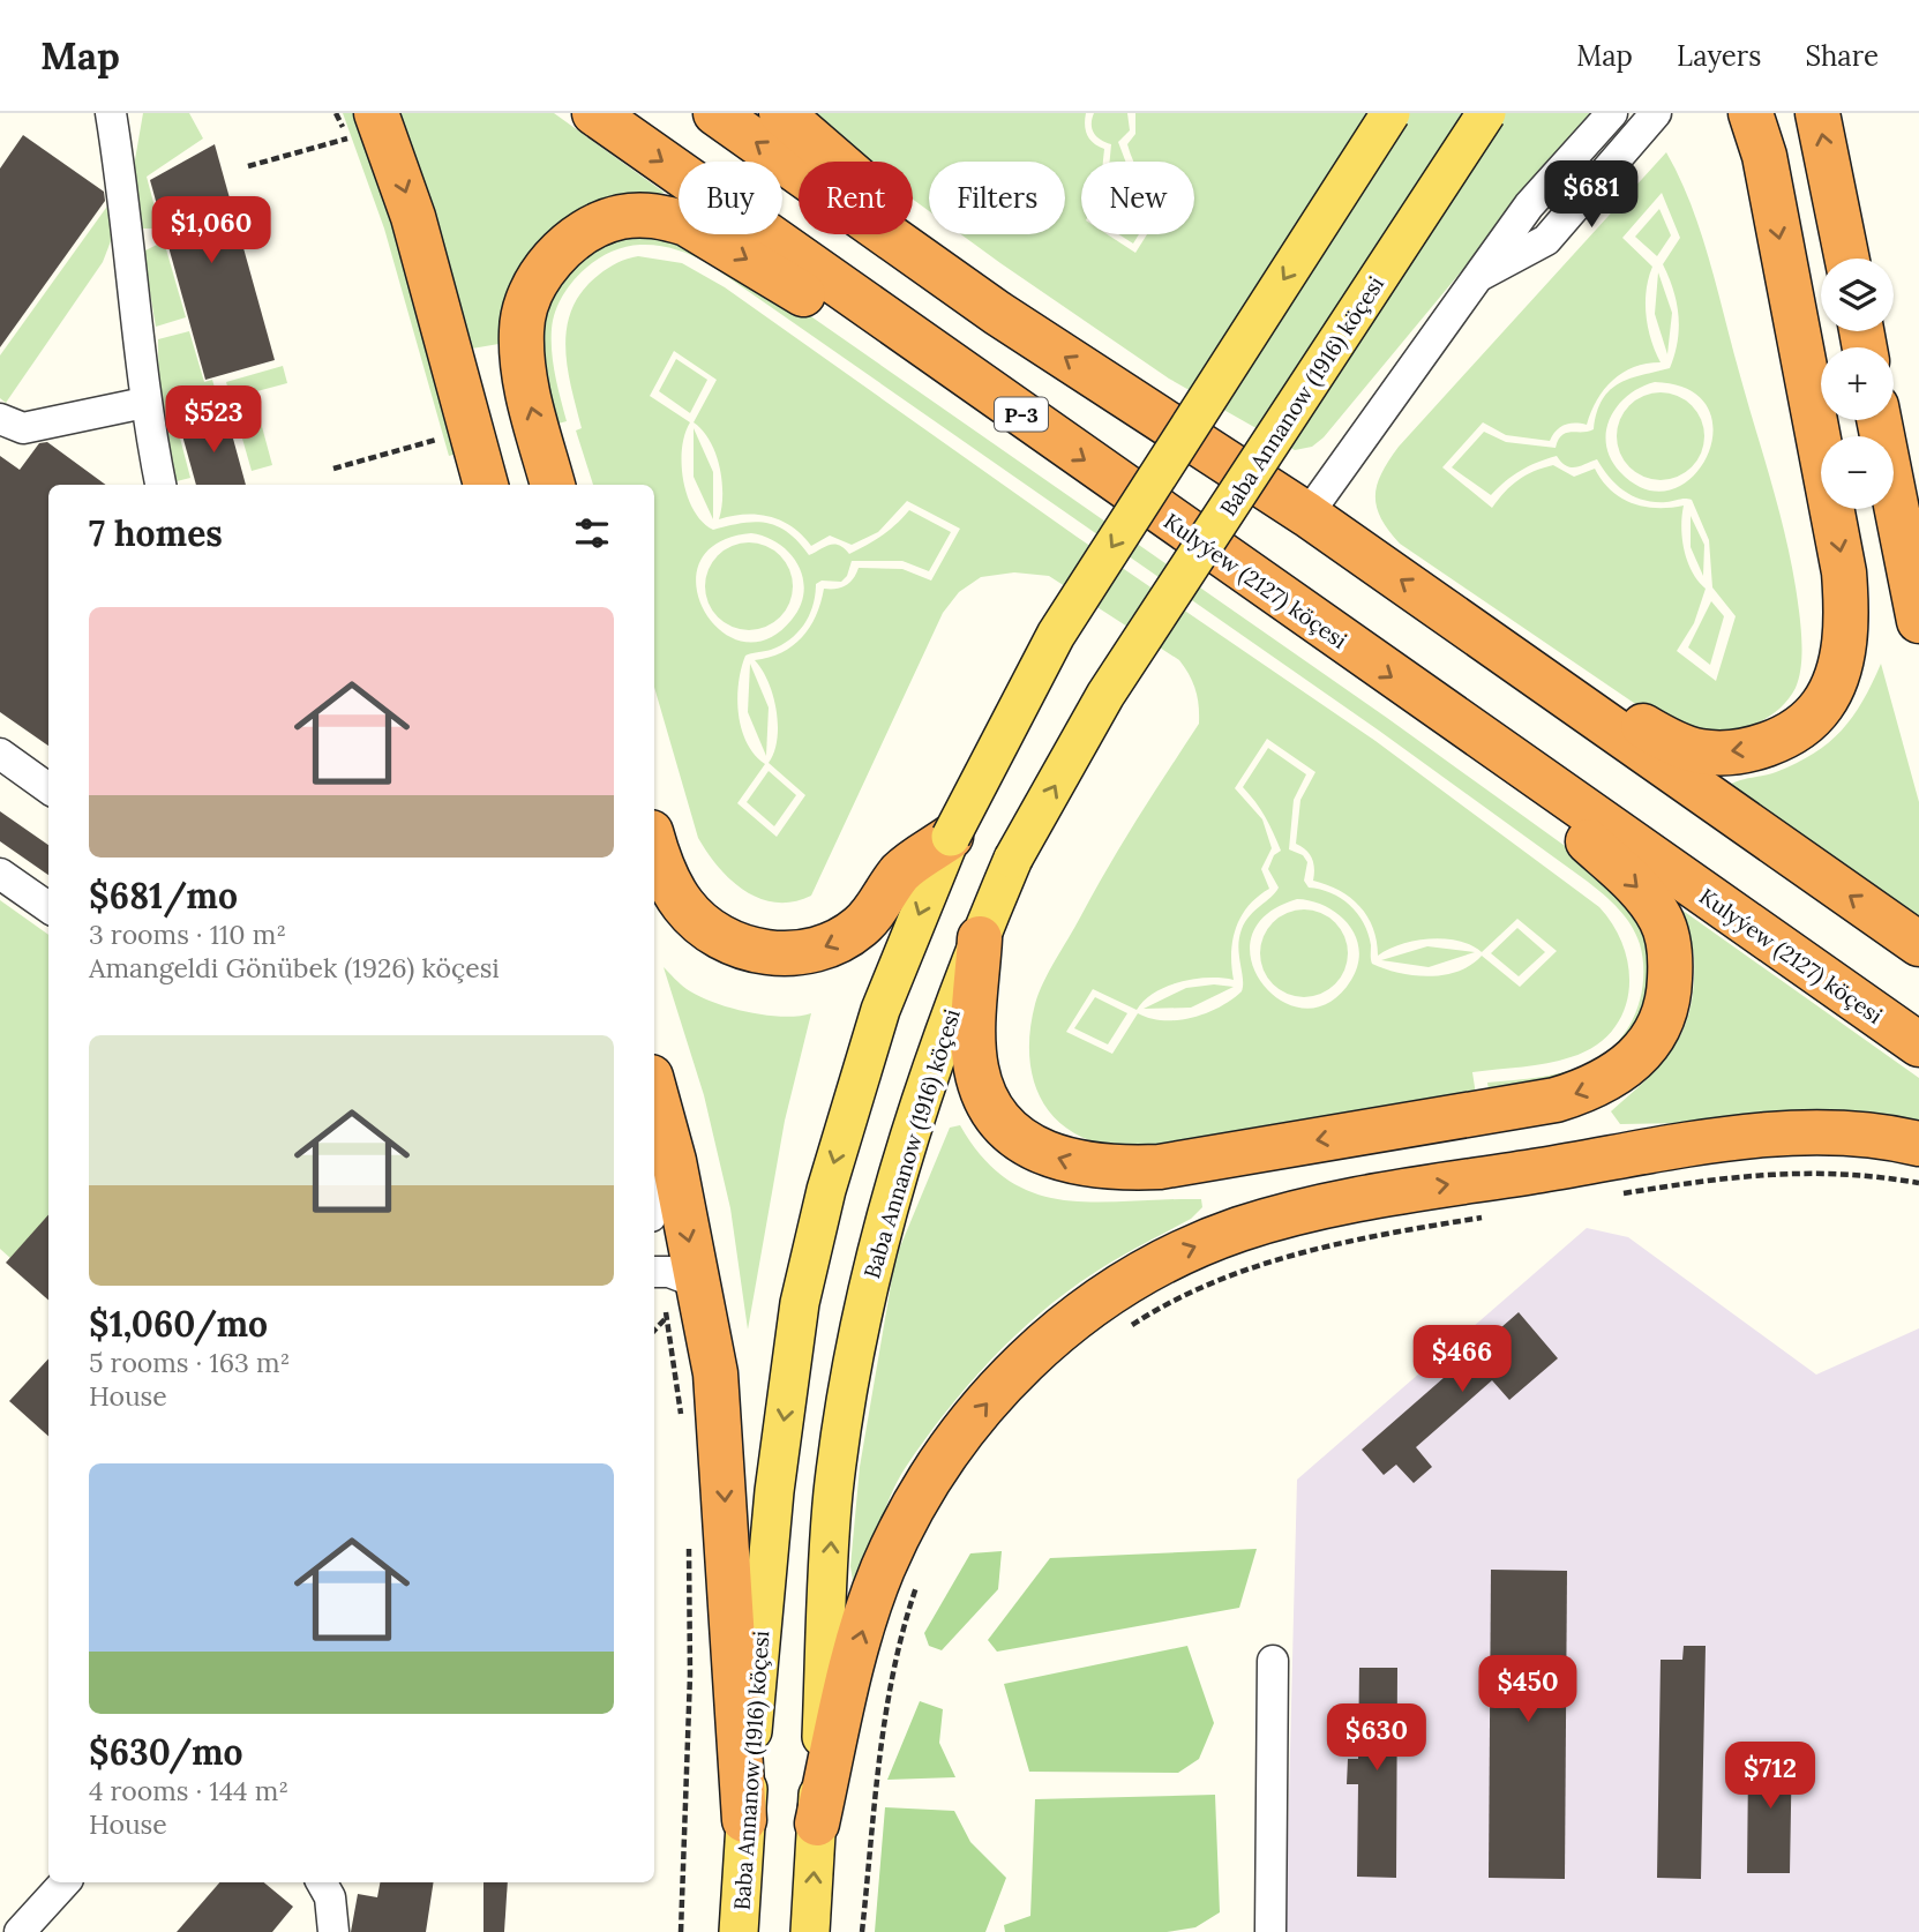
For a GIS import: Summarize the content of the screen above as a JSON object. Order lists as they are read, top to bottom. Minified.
{"streets":{"highway":["P-3","Kulyýew (2127) köçesi"],"main road":["Baba Annanow (1916) köçesi"]},"page":{"header":"Map","nav":["Map","Layers","Share"],"price":["$681","$1,060","$523","$466","$450","$630","$712"],"chip":["Buy","Rent","Filters","New"],"map_buttons":["+","−"],"heading":"7 homes","list":[{"name":"$681/mo","note":"3 rooms · 110 m² · Amangeldi Gönübek (1926) köçesi"},{"name":"$1,060/mo","note":"5 rooms · 163 m² · House"},{"name":"$630/mo","note":"4 rooms · 144 m² · House"}]}}
